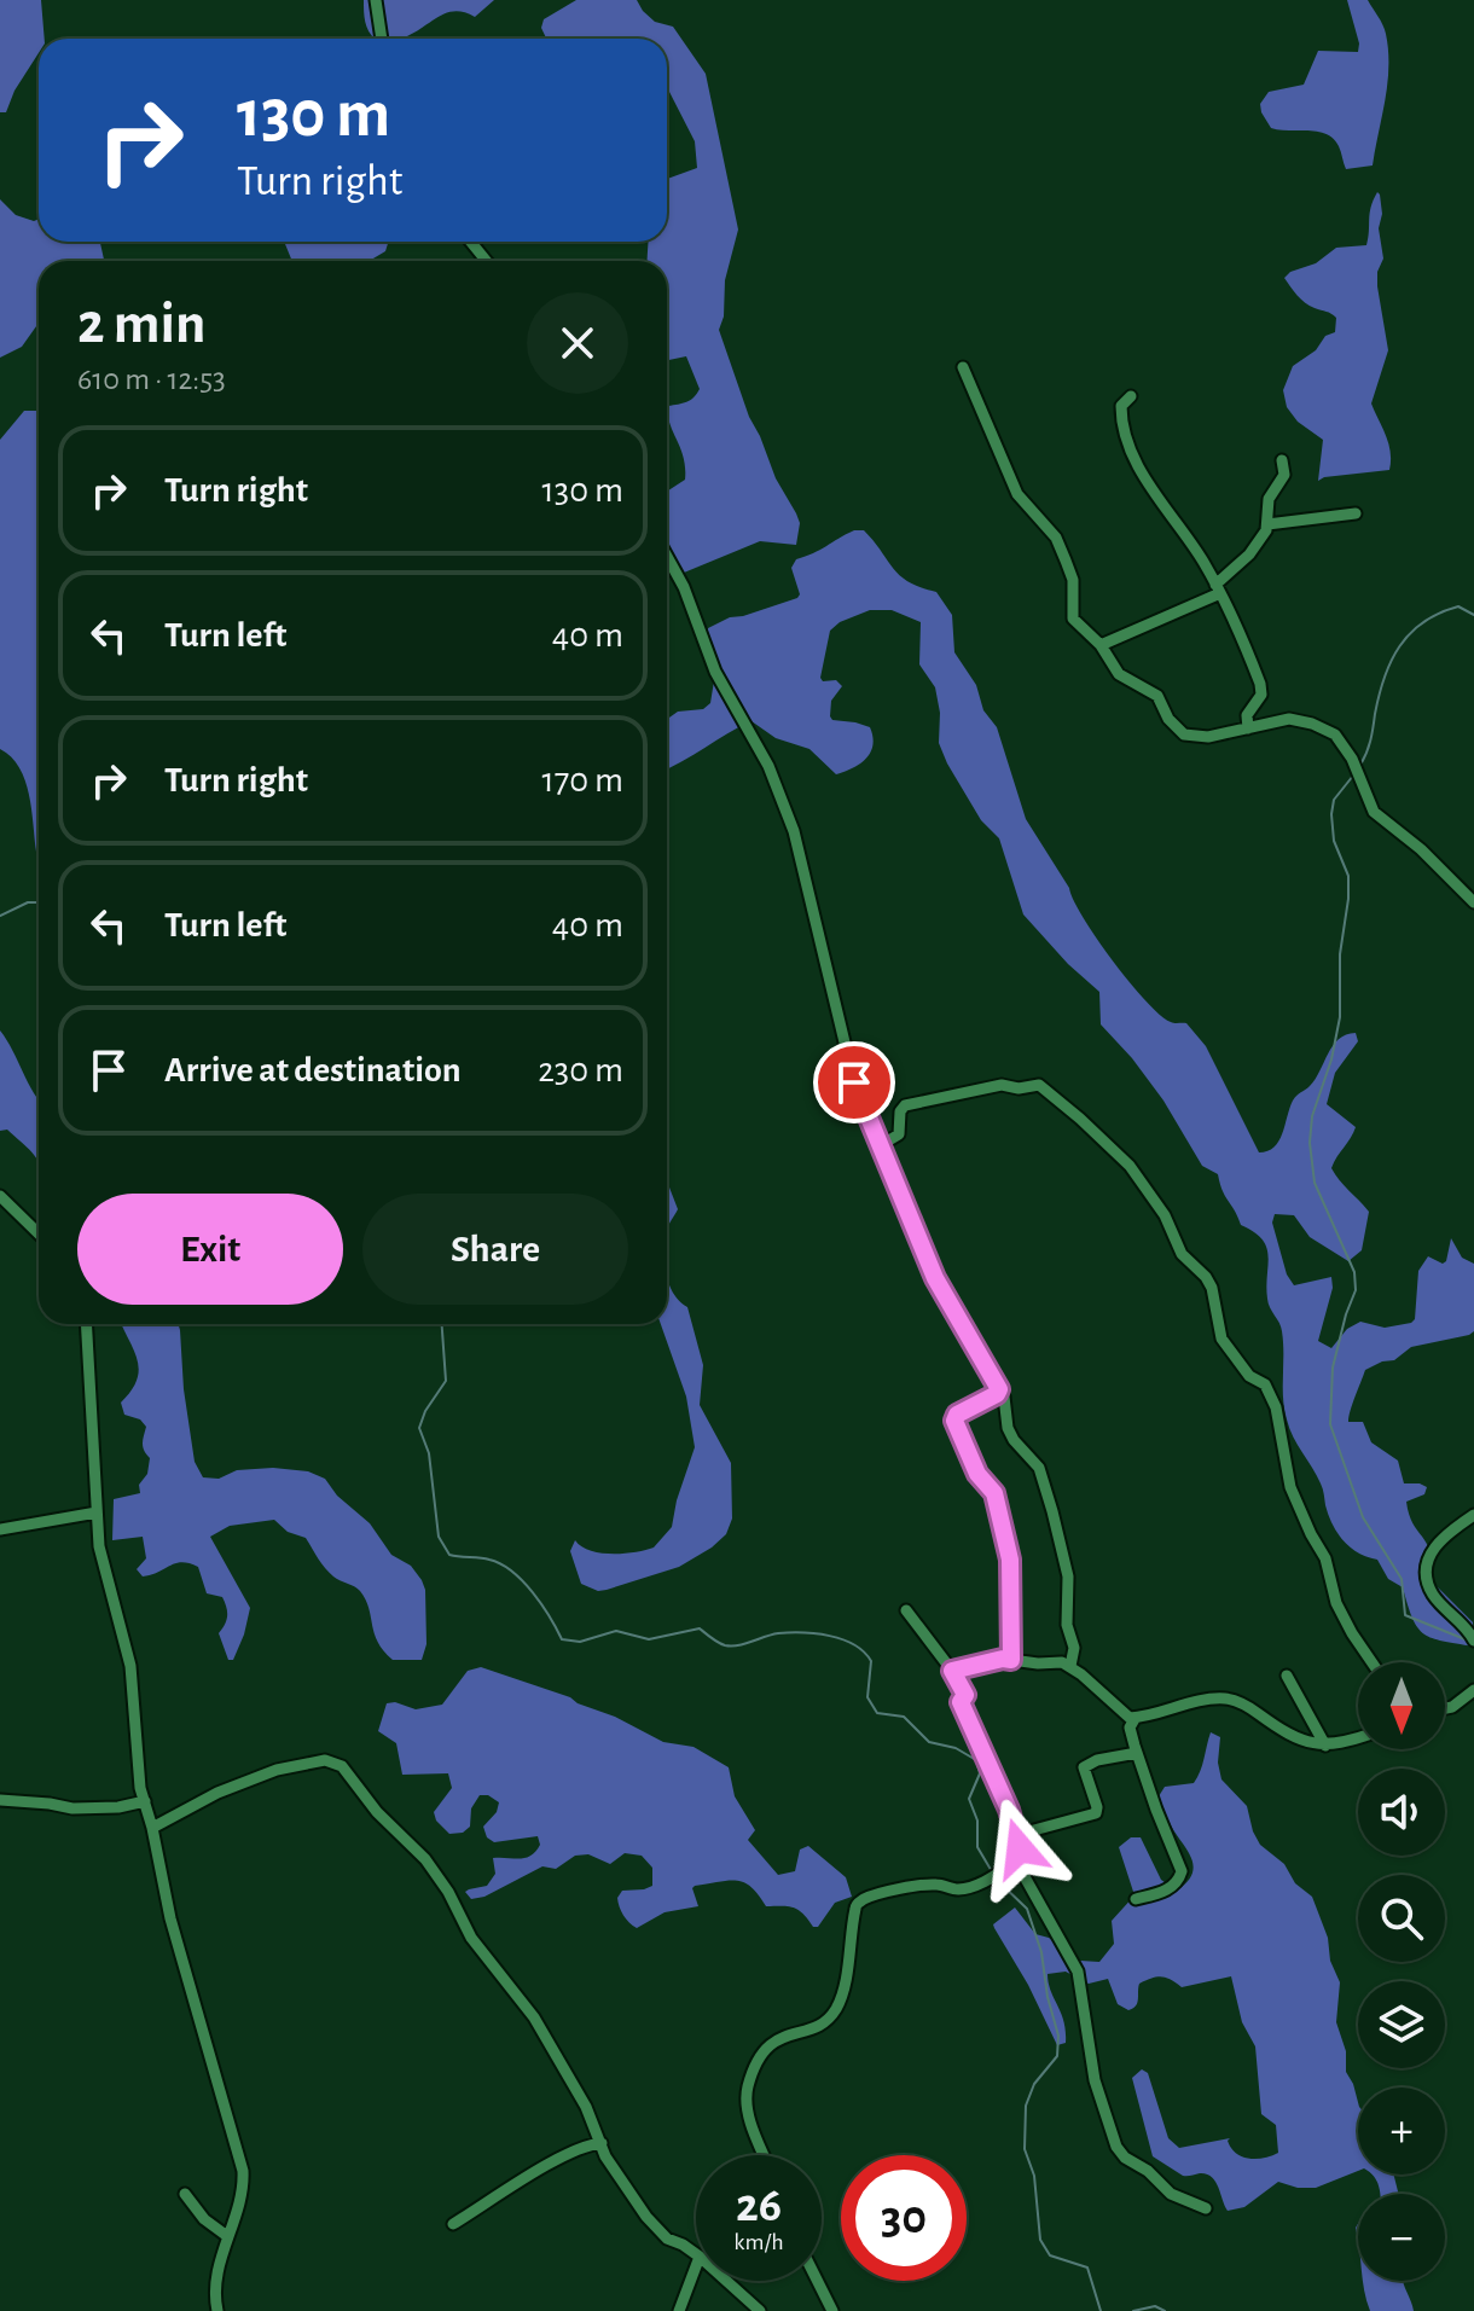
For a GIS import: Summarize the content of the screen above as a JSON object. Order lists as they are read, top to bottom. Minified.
{"north":"bottom","page":{"turn":["130 m","Turn right"],"heading":["2 min","610 m · 12:53"],"list":[{"name":"Turn right","value":"130 m"},{"name":"Turn left","value":"40 m"},{"name":"Turn right","value":"170 m"},{"name":"Turn left","value":"40 m"},{"name":"Arrive at destination","value":"230 m"}],"buttons":["Exit","Share"],"map_buttons":["+","−"],"speed":"26 km/h","limit":"30"}}
